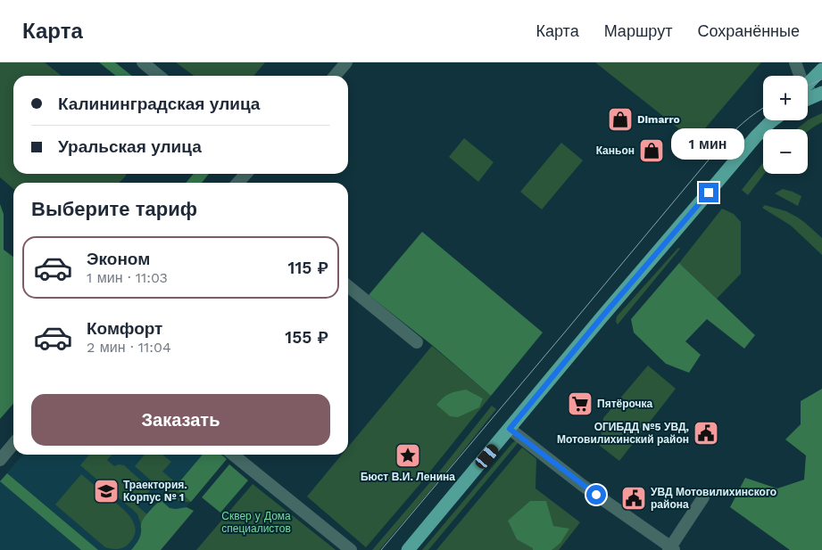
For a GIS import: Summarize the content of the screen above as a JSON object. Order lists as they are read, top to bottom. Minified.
{"parks":["Сквер у Дома специалистов"],"places":{"shop":["Dimarro","Каньон"],"supermarket":["Пятёрочка"],"public building":["ОГИБДД №5 УВД, Мотовилихинский район","УВД Мотовилихинского района"],"place":["Бюст В.И. Ленина"],"school or university":["Траектория. Корпус № 1"]},"page":{"header":"Карта","nav":["Карта","Маршрут","Сохранённые"],"map_buttons":["+","−"],"banner":["Калининградская улица","Уральская улица"],"bubble":"1 мин","heading":"Выберите тариф","list":[{"name":"Эконом","note":"1 мин · 11:03","value":"115 ₽"},{"name":"Комфорт","note":"2 мин · 11:04","value":"155 ₽"}],"buttons":"Заказать"}}
